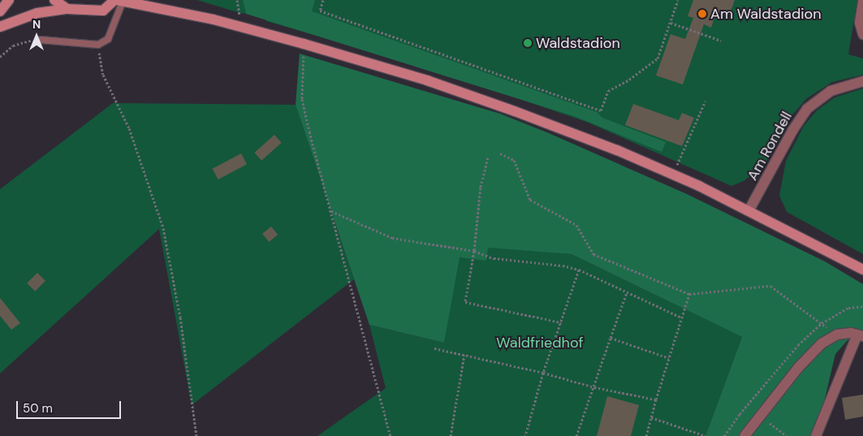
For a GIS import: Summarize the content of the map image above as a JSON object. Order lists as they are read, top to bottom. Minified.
{"streets":{"street":["Am Rondell"]},"parks":["Waldfriedhof"],"places":["Am Waldstadion","Waldstadion"],"scale_bar":"50 m","north":"top"}
